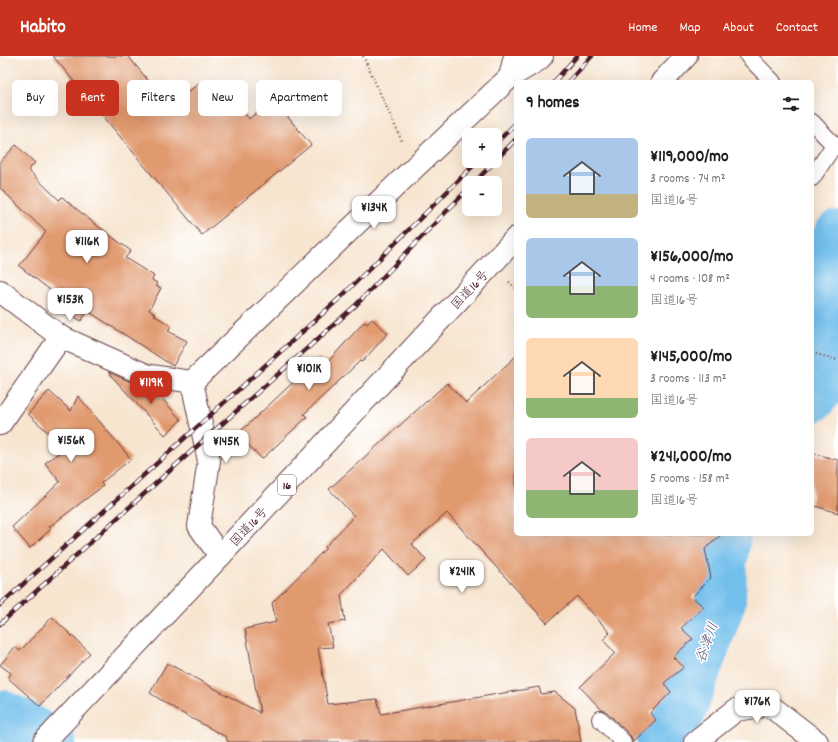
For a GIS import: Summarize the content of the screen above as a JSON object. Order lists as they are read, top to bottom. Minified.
{"streets":{"main road":["国道16号","16"]},"water":["谷津川"],"page":{"header":"Habito","nav":["Home","Map","About","Contact"],"chip":["Buy","Rent","Filters","New","Apartment"],"heading":"9 homes","map_buttons":["+","−"],"list":[{"name":"¥119,000/mo","note":"3 rooms · 74 m² · 国道16号"},{"name":"¥156,000/mo","note":"4 rooms · 108 m² · 国道16号"},{"name":"¥145,000/mo","note":"3 rooms · 113 m² · 国道16号"},{"name":"¥241,000/mo","note":"5 rooms · 158 m² · 国道16号"}],"price":["¥134K","¥116K","¥153K","¥101K","¥119K","¥156K","¥145K","¥241K","¥176K"]}}
